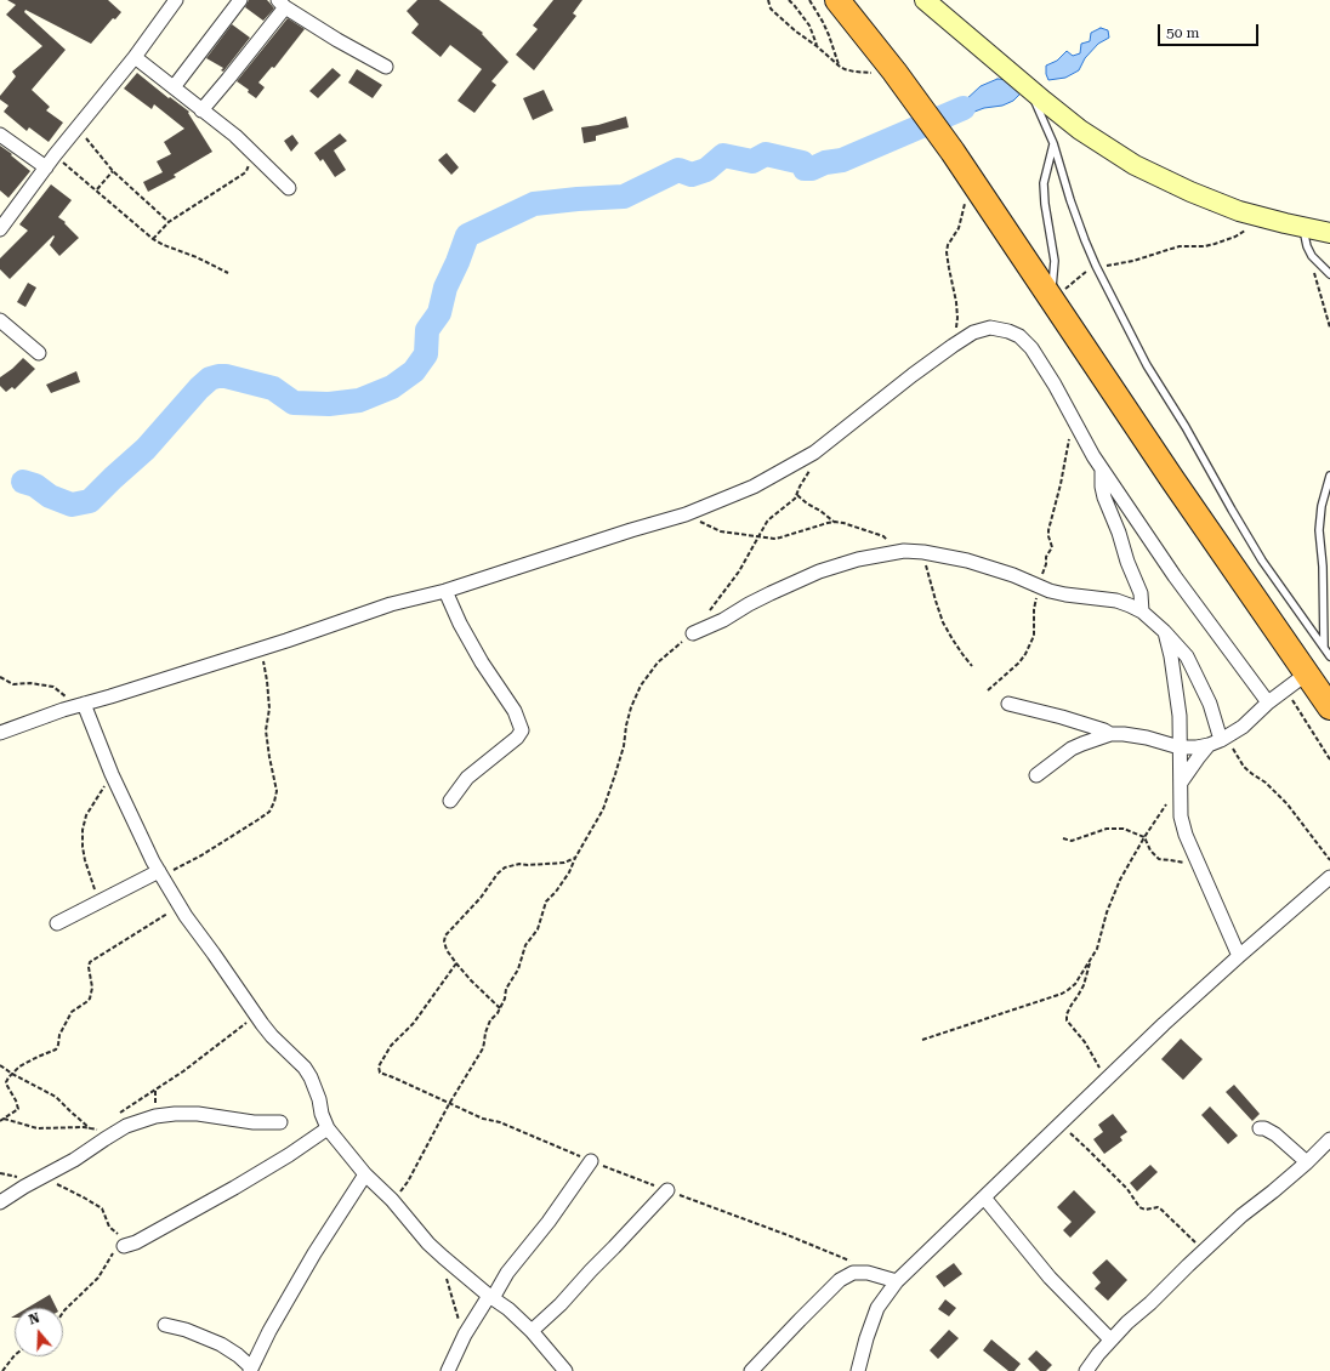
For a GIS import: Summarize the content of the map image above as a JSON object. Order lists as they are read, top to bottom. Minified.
{"scale_bar":"50 m","north":"top"}
